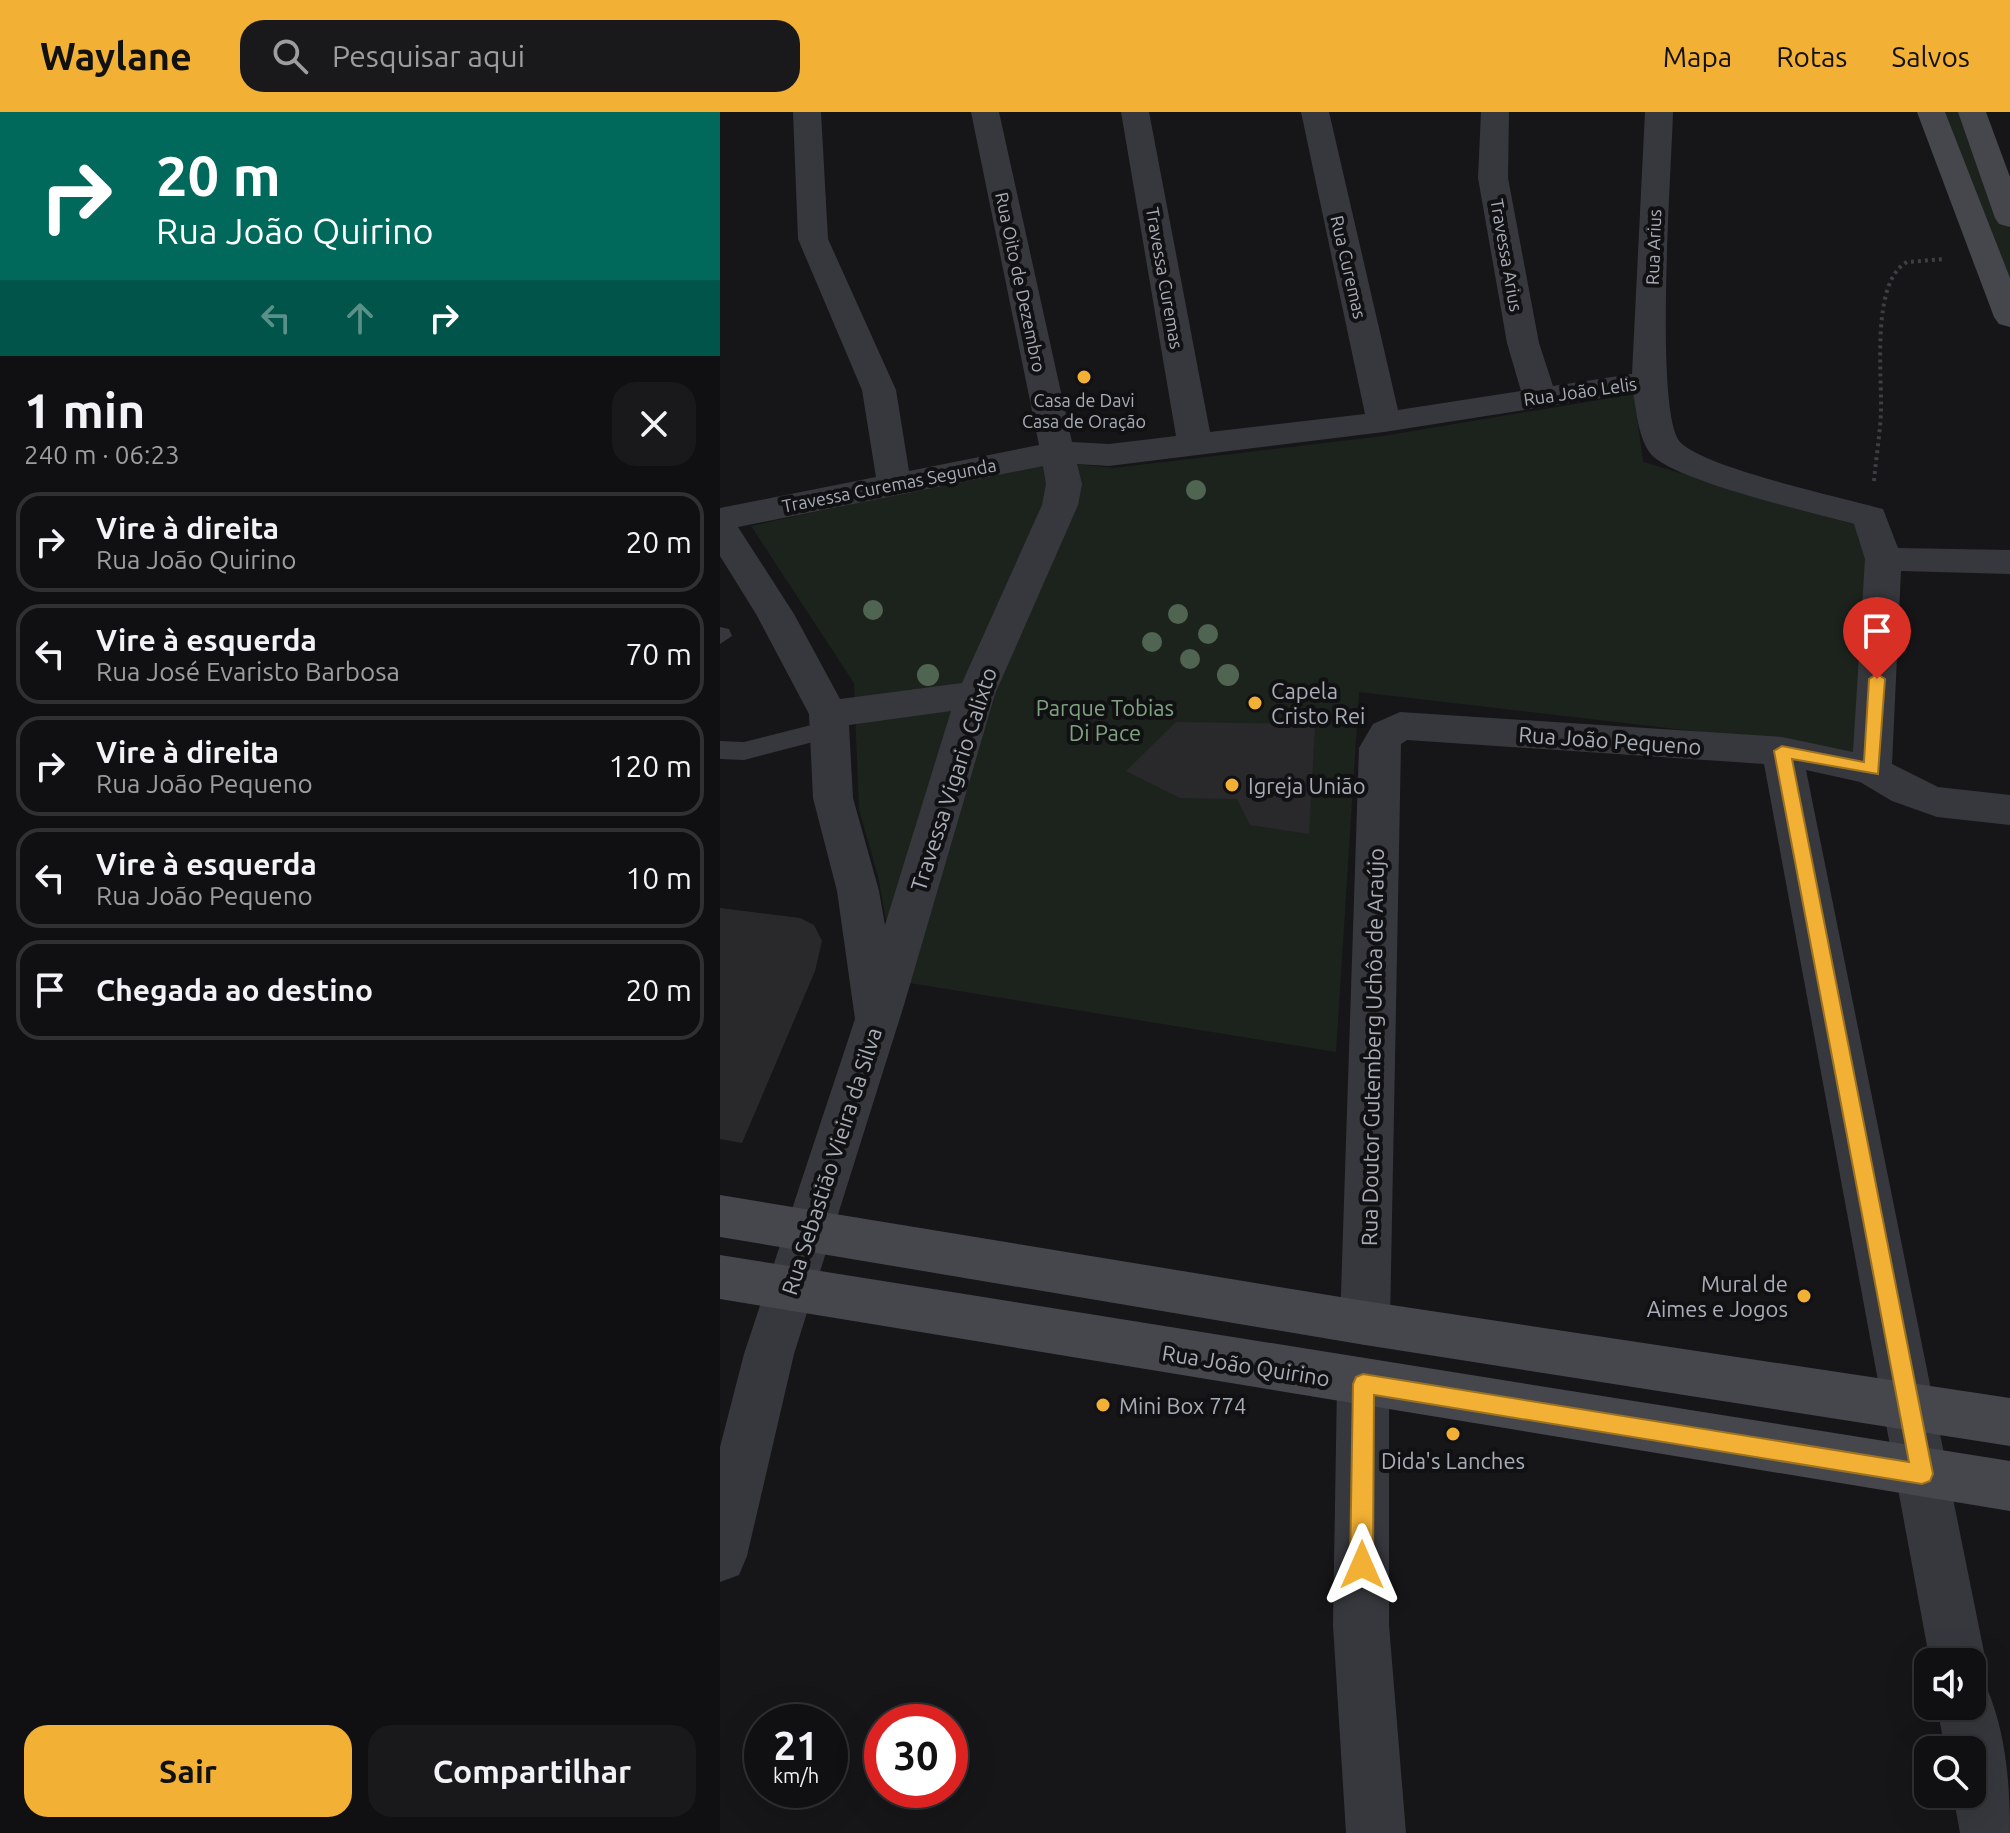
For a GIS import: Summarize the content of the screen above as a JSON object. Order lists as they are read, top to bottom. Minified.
{"streets":{"main road":["Rua João Quirino"],"street":["Rua Arius","Travessa Arius","Rua Curemas","Travessa Curemas","Rua Oito de Dezembro","Rua João Lelis","Travessa Curemas Segunda","Rua João Pequeno","Travessa Vigario Calixto","Rua Doutor Gutemberg Uchôa de Araújo","Rua Sebastião Vieira da Silva"]},"crossings":[["Rua Arius","Rua João Lelis"],["Travessa Arius","Rua João Lelis"],["Rua Curemas","Rua João Lelis"],["Travessa Curemas","Rua João Lelis"],["Rua Oito de Dezembro","Rua João Lelis"],["Rua Oito de Dezembro","Travessa Curemas Segunda"],["Rua Oito de Dezembro","Travessa Vigario Calixto"],["Rua João Lelis","Travessa Curemas Segunda"],["Rua João Lelis","Travessa Vigario Calixto"],["Travessa Curemas Segunda","Travessa Vigario Calixto"],["Rua João Pequeno","Rua Doutor Gutemberg Uchôa de Araújo"],["Travessa Vigario Calixto","Rua Sebastião Vieira da Silva"],["Rua Sebastião Vieira da Silva","Rua João Quirino"]],"parks":["Parque Tobias Di Pace"],"places":["Casa de Davi Casa de Oração","Capela Cristo Rei","Igreja União","Mural de Aimes e Jogos","Mini Box 774","Dida's Lanches"],"page":{"header":"Waylane","search":"Pesquisar aqui","nav":["Mapa","Rotas","Salvos"],"turn":["20 m","Rua João Quirino"],"heading":["1 min","240 m · 06:23"],"list":[{"name":"Vire à direita","note":"Rua João Quirino","value":"20 m"},{"name":"Vire à esquerda","note":"Rua José Evaristo Barbosa","value":"70 m"},{"name":"Vire à direita","note":"Rua João Pequeno","value":"120 m"},{"name":"Vire à esquerda","note":"Rua João Pequeno","value":"10 m"},{"name":"Chegada ao destino","value":"20 m"}],"speed":"21 km/h","limit":"30","buttons":["Sair","Compartilhar"]}}
